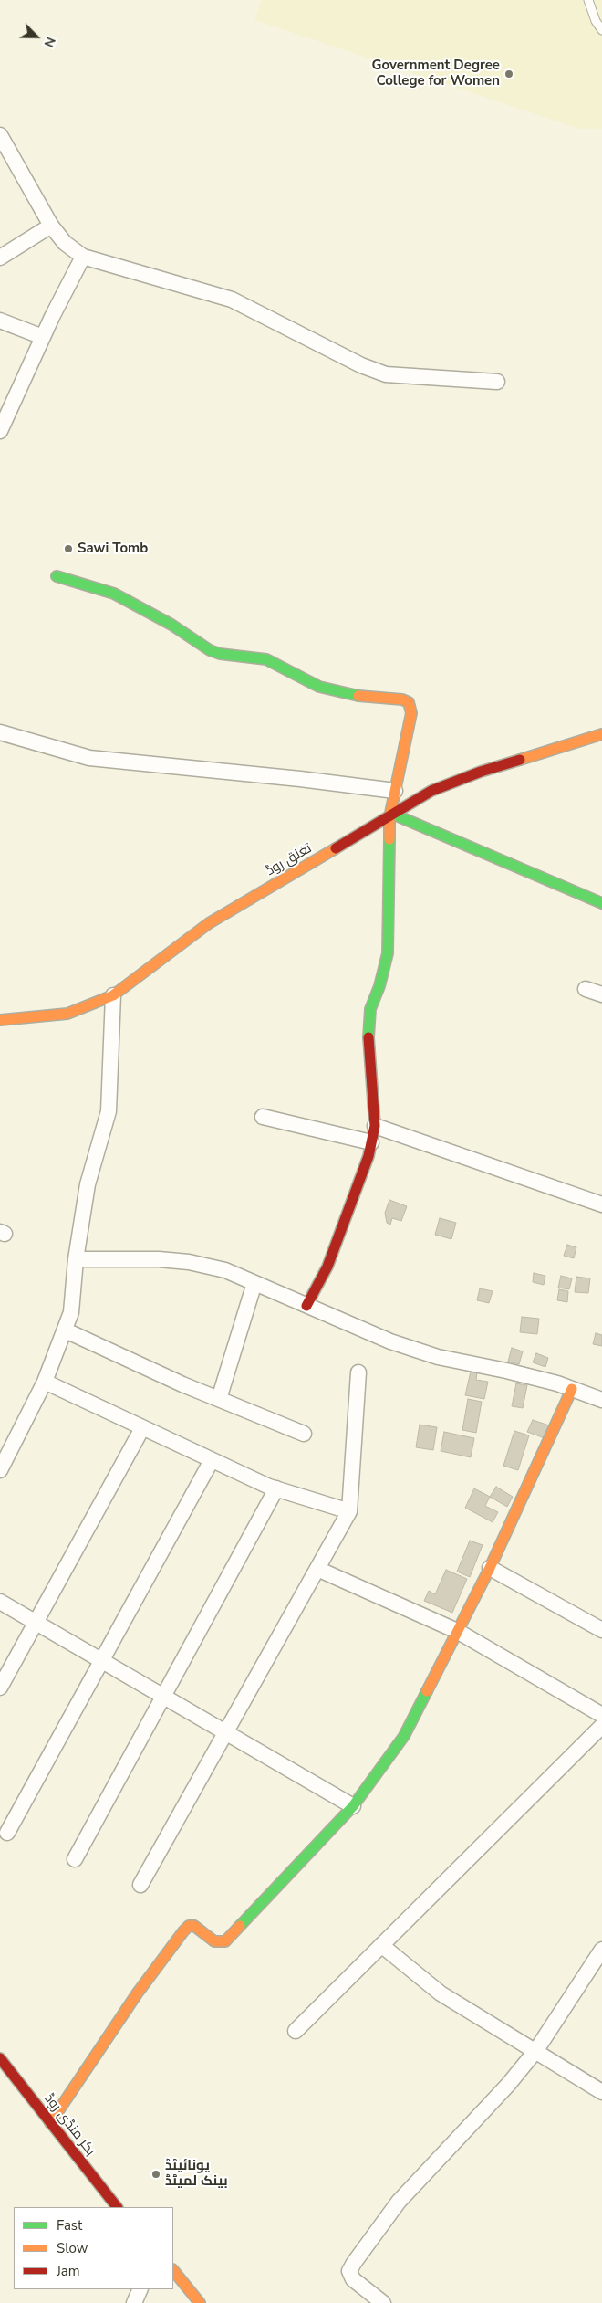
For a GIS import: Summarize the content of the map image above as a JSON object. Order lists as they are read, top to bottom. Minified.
{"streets":{"street":["تغلق روڈ","بکر منڈی روڈ"]},"places":["Government Degree College for Women","Sawi Tomb","یونائیٹڈ بینک لمیٹڈ"],"legend":["Fast","Slow","Jam"],"north":"bottom right"}
